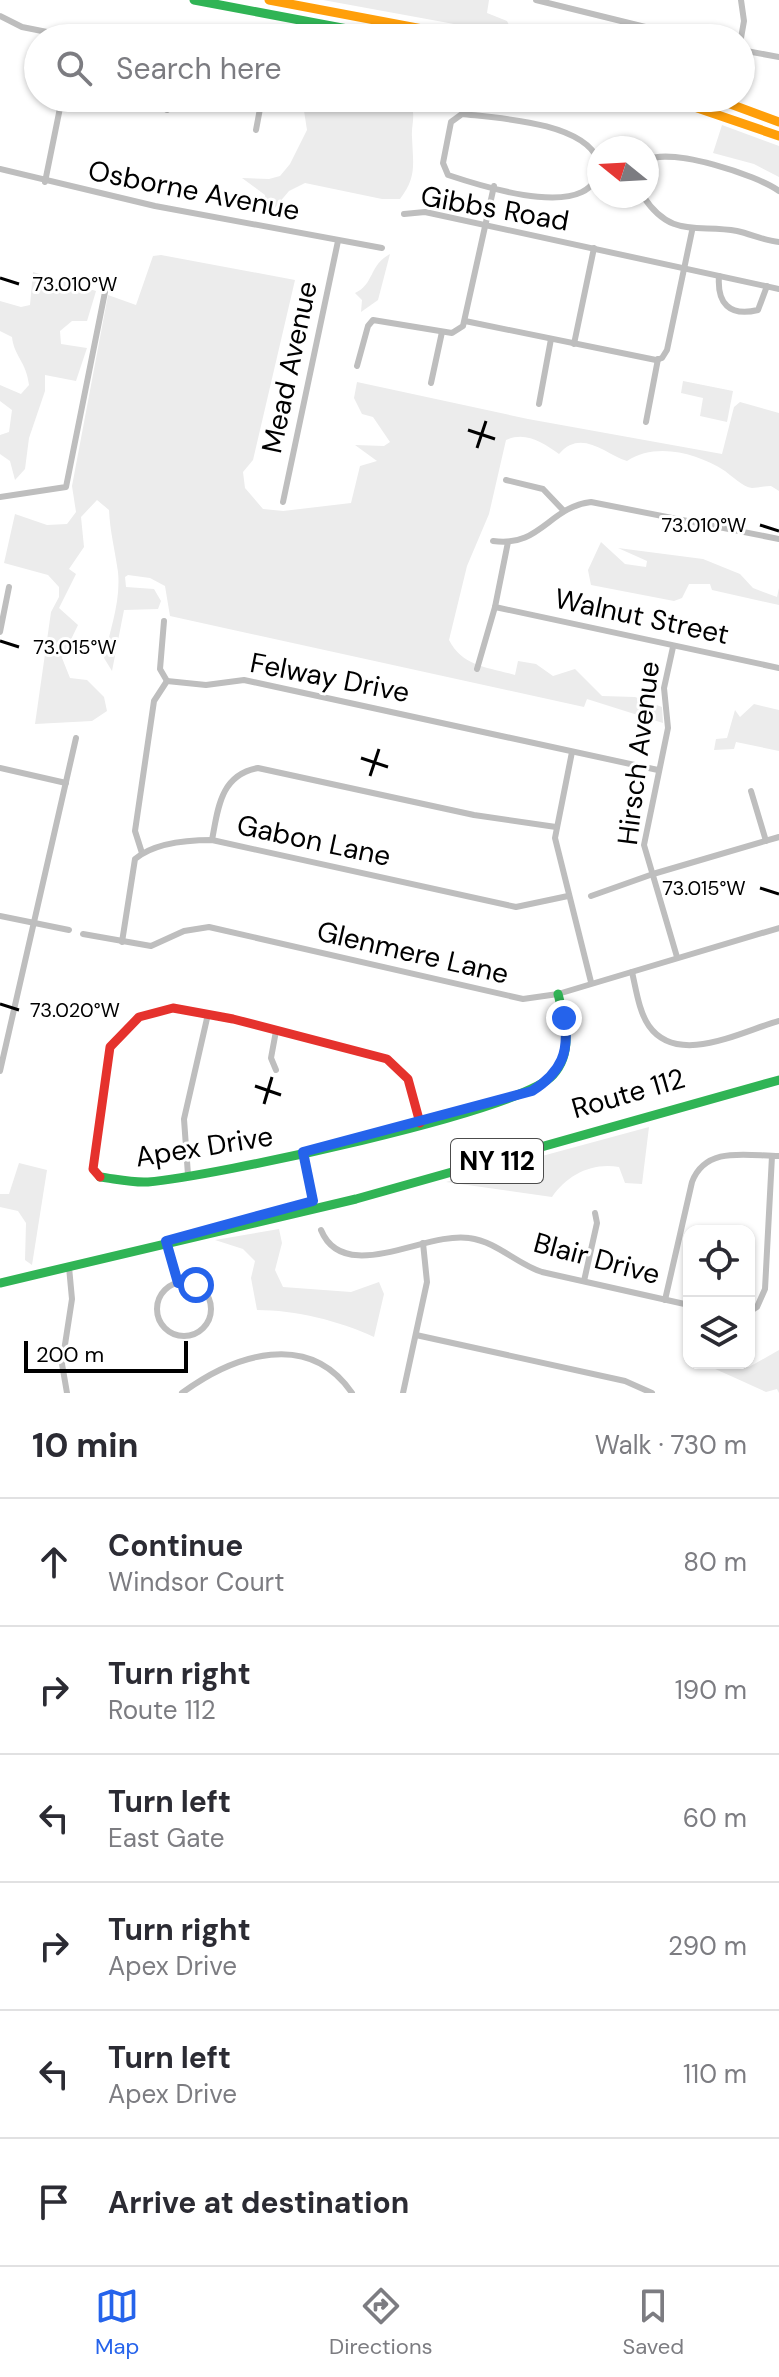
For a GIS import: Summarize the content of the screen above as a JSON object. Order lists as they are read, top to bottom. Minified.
{"streets":{"main road":["Route 112","Apex Drive","NY 112"],"street":["Osborne Avenue","Gibbs Road","Mead Avenue","Walnut Street","Felway Drive","Hirsch Avenue","Gabon Lane","Glenmere Lane","Blair Drive"]},"crossings":[["Osborne Avenue","Mead Avenue"],["Walnut Street","Hirsch Avenue"],["Felway Drive","Hirsch Avenue"],["Hirsch Avenue","Glenmere Lane"],["Glenmere Lane","Apex Drive"]],"scale_bar":"200 m","north":"left","page":{"search":"Search here","scale":"200 m","heading":["10 min","Walk · 730 m"],"list":[["Continue","Windsor Court","80 m"],["Turn right","Route 112","190 m"],["Turn left","East Gate","60 m"],["Turn right","Apex Drive","290 m"],["Turn left","Apex Drive","110 m"],"Arrive at destination"],"nav":["Map","Directions","Saved"]},"coordinates":["73.010°W","73.015°W","73.020°W"]}
